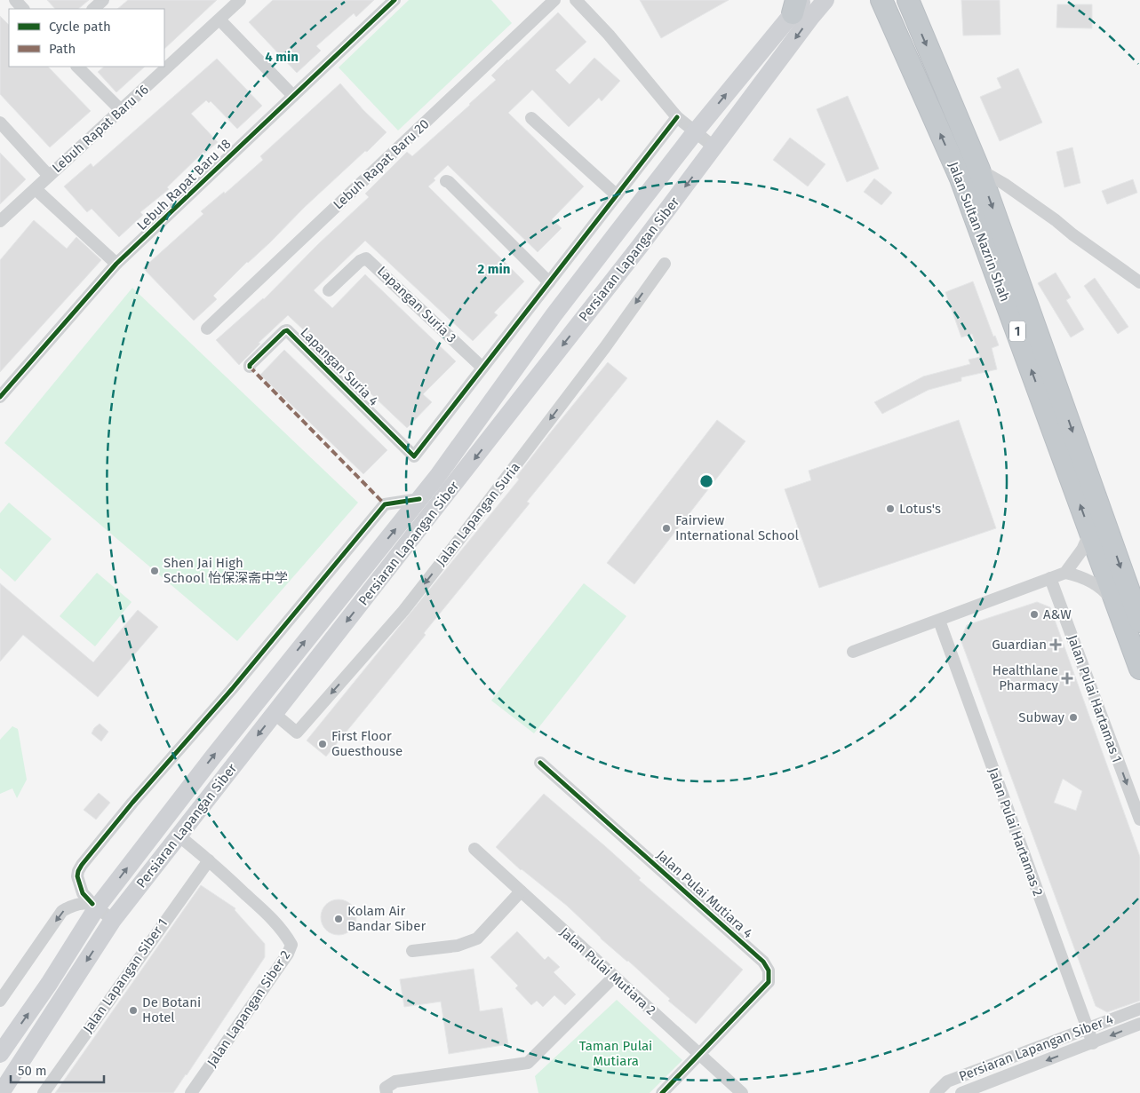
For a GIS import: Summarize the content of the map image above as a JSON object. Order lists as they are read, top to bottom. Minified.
{"streets":{"highway":["Jalan Sultan Nazrin Shah","1"],"main road":["Persiaran Lapangan Siber"],"street":["Lebuh Rapat Baru 16","Lebuh Rapat Baru 20","Lebuh Rapat Baru 18","Lapangan Suria 3","Lapangan Suria 4","Jalan Lapangan Suria","Jalan Pulai Hartamas 1","Jalan Pulai Hartamas 2","Jalan Pulai Mutiara 4","Jalan Pulai Mutiara 2","Jalan Lapangan Siber 1","Jalan Lapangan Siber 2","Persiaran Lapangan Siber 4"]},"crossings":[["Persiaran Lapangan Siber","Jalan Lapangan Suria"],["Persiaran Lapangan Siber","Jalan Lapangan Siber 2"],["Lapangan Suria 3","Lapangan Suria 4"],["Jalan Pulai Hartamas 2","Persiaran Lapangan Siber 4"],["Jalan Pulai Mutiara 4","Jalan Pulai Mutiara 2"],["Jalan Lapangan Siber 1","Jalan Lapangan Siber 2"]],"one_way":["Jalan Pulai Hartamas 1"],"parks":["Taman Pulai Mutiara"],"places":{"other":["Lotus's","Fairview International School","Shen Jai High School 怡保深斋中学","A&W","Subway","First Floor Guesthouse","Kolam Air Bandar Siber","De Botani Hotel"],"health":["Guardian","Healthlane Pharmacy"]},"legend":["Cycle path","Path"],"scale_bar":"50 m","rings":["4 min","2 min"]}
